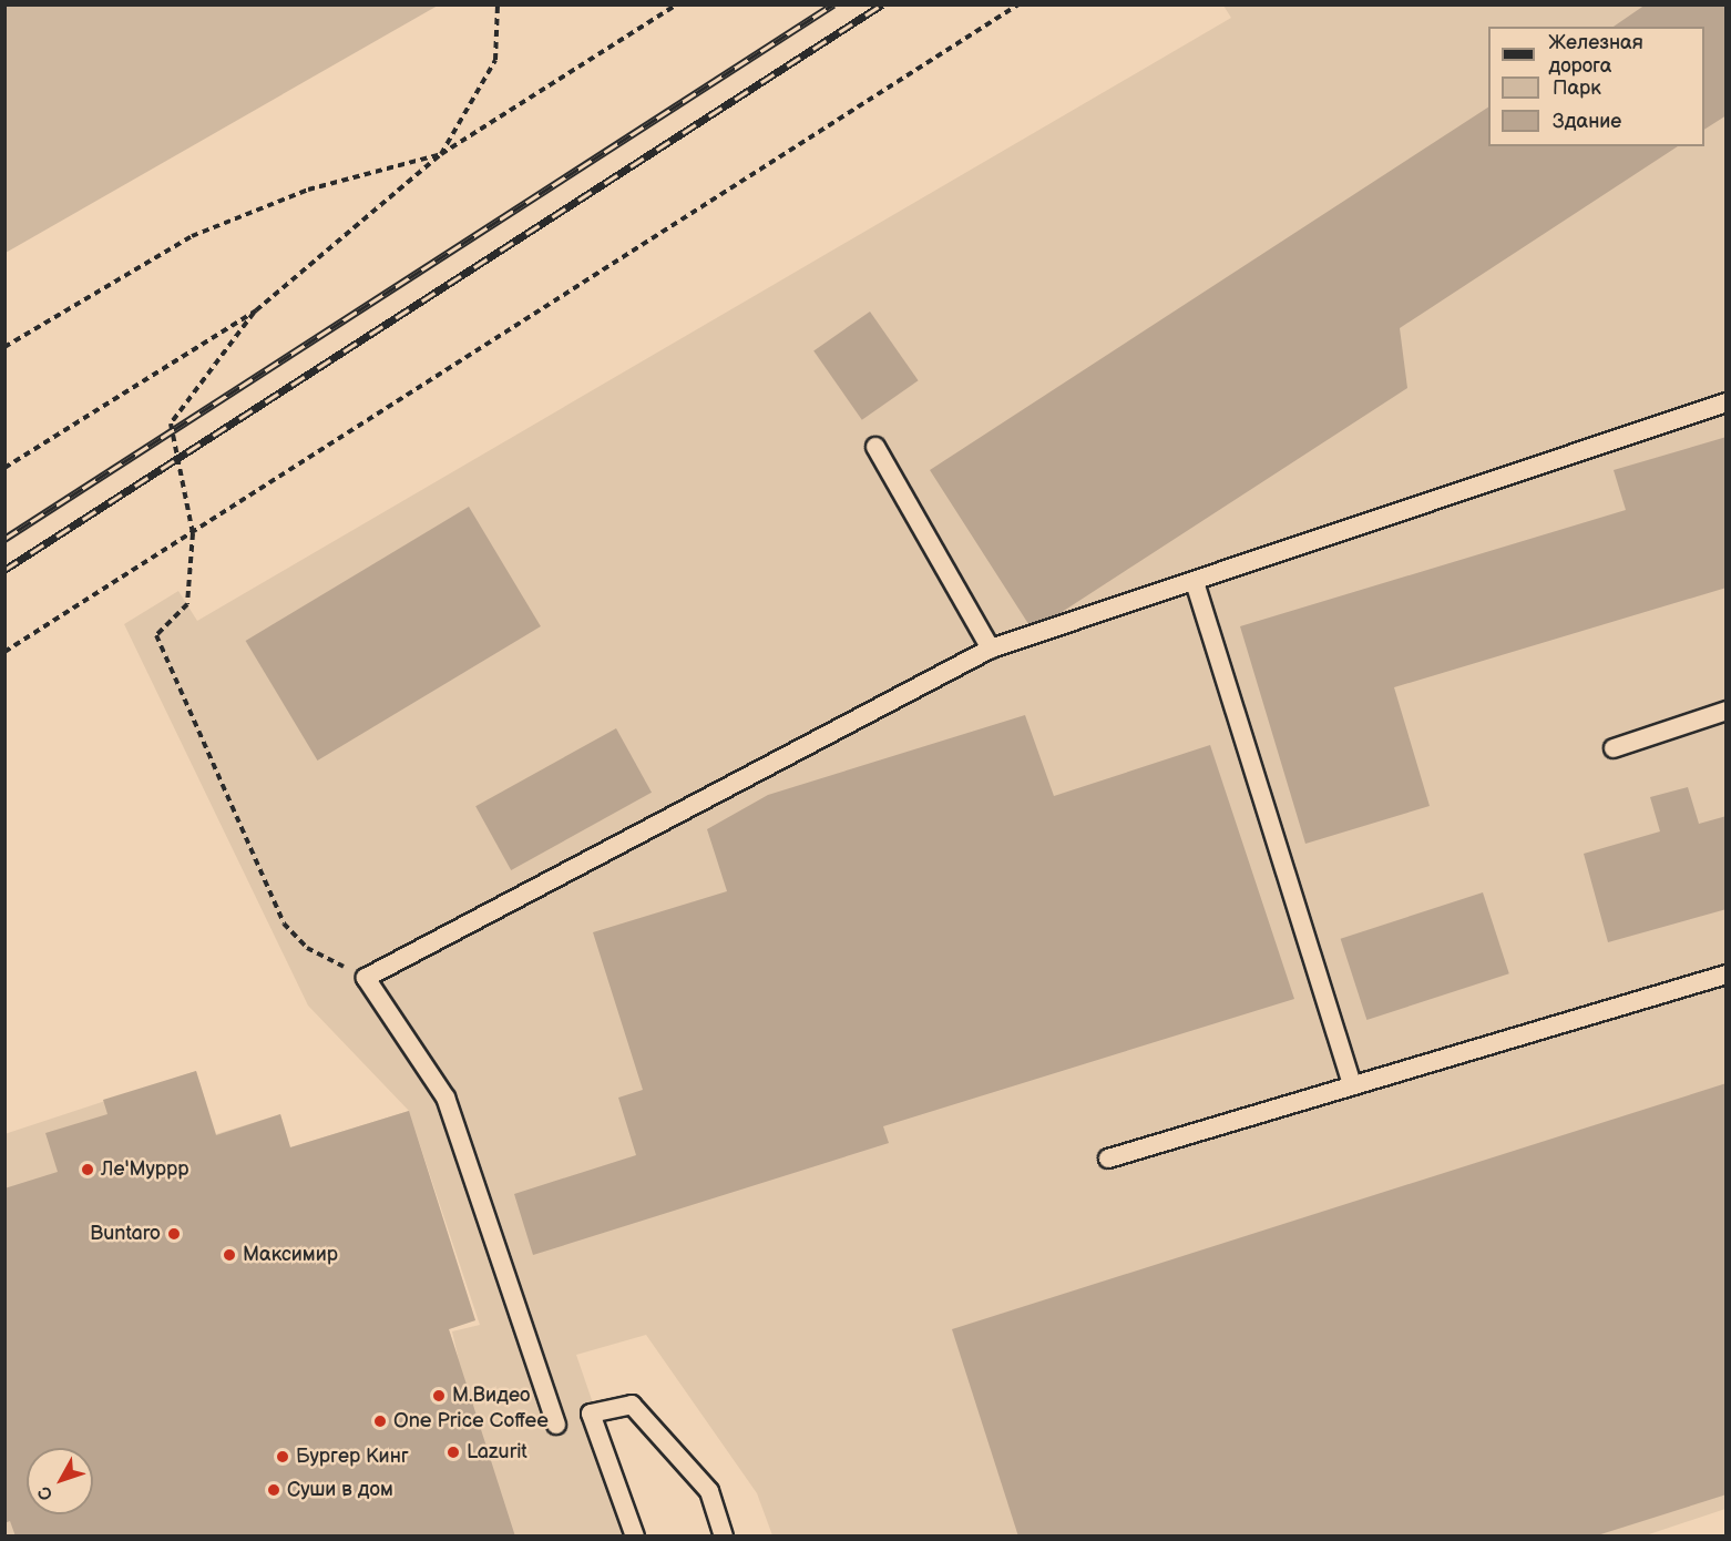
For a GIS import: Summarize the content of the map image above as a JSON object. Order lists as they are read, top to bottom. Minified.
{"places":["Ле'Муррр","Buntaro","Максимир","М.Видео","One Price Coffee","Lazurit","Бургер Кинг","Суши в дом"],"legend":["Железная дорога","Парк","Здание"],"north":"bottom left"}
